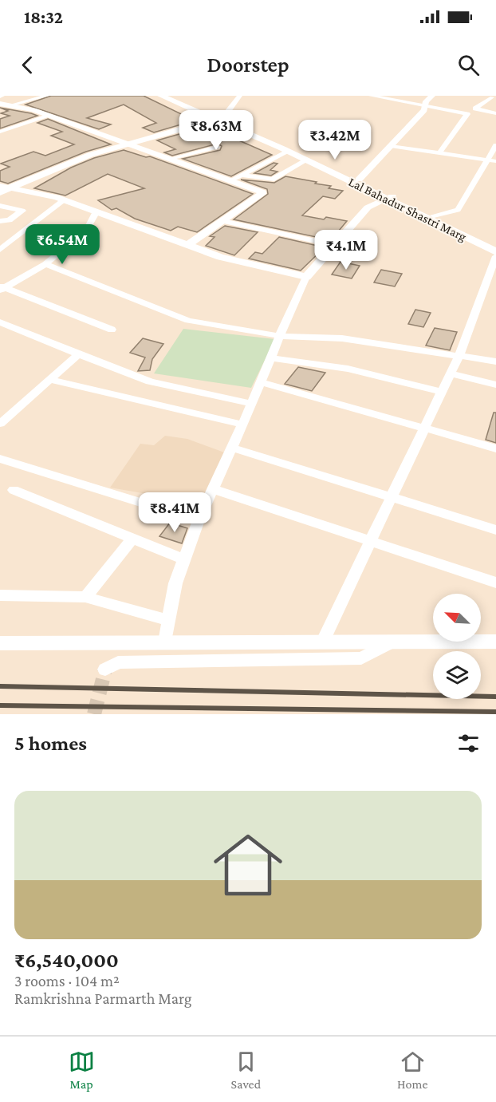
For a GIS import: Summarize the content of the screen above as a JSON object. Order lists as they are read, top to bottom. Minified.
{"streets":{"main road":["Lal Bahadur Shastri Marg"]},"north":"top left","page":{"status":"18:32","header":"Doorstep","price":["₹8.63M","₹3.42M","₹6.54M","₹4.1M","₹8.41M"],"heading":"5 homes","list":[{"name":"₹6,540,000","note":"3 rooms · 104 m² · Ramkrishna Parmarth Marg"}],"tabs":["Map","Saved","Home"]}}
